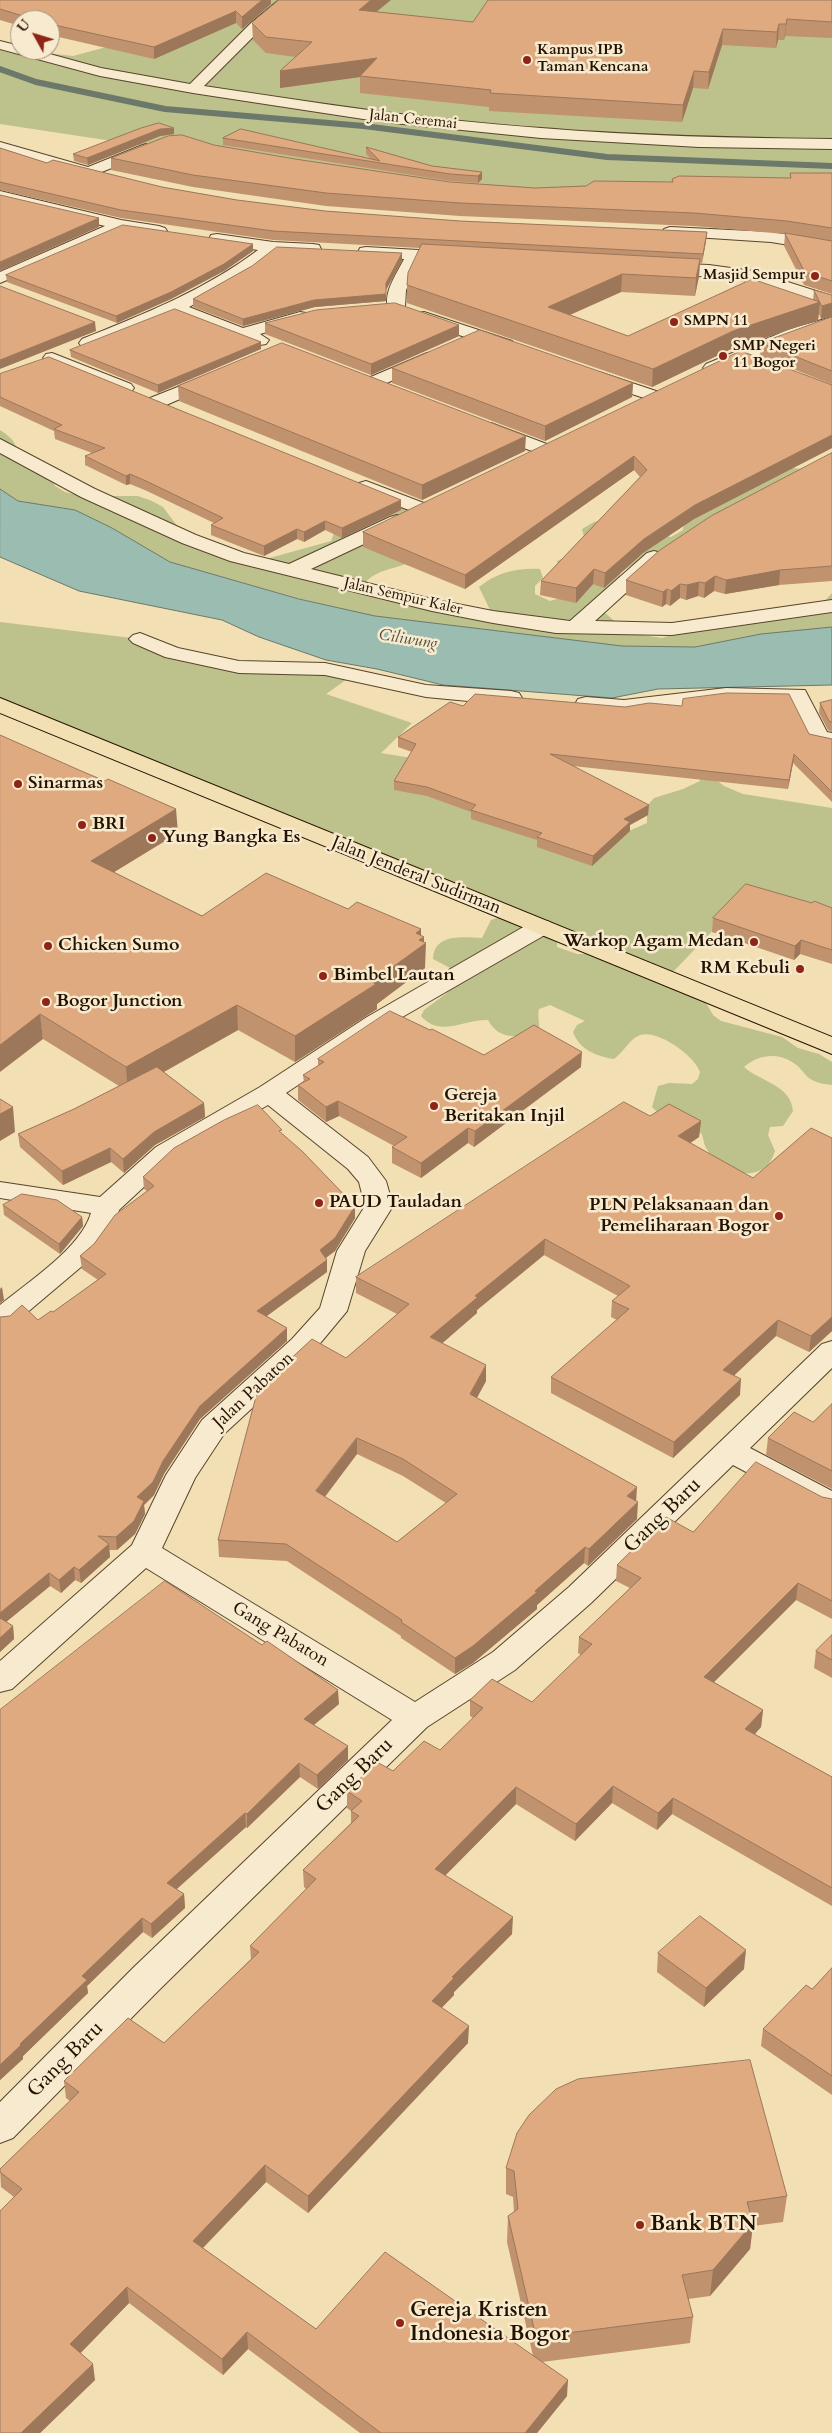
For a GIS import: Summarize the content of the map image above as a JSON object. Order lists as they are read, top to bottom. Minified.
{"streets":{"main road":["Jalan Jenderal Sudirman"],"street":["Jalan Ceremai","Jalan Sempur Kaler","Jalan Pabaton","Gang Baru","Gang Pabaton"]},"crossings":[["Jalan Pabaton","Gang Pabaton"],["Gang Baru","Gang Pabaton"]],"water":["Ciliwung"],"places":["Kampus IPB Taman Kencana","Masjid Sempur","SMPN 11","SMP Negeri 11 Bogor","Sinarmas","BRI","Yung Bangka Es","Warkop Agam Medan","Chicken Sumo","RM Kebuli","Bimbel Lautan","Bogor Junction","Gereja Beritakan Injil","PAUD Tauladan","PLN Pelaksanaan dan Pemeliharaan Bogor","Bank BTN","Gereja Kristen Indonesia Bogor"],"north":"top left"}
